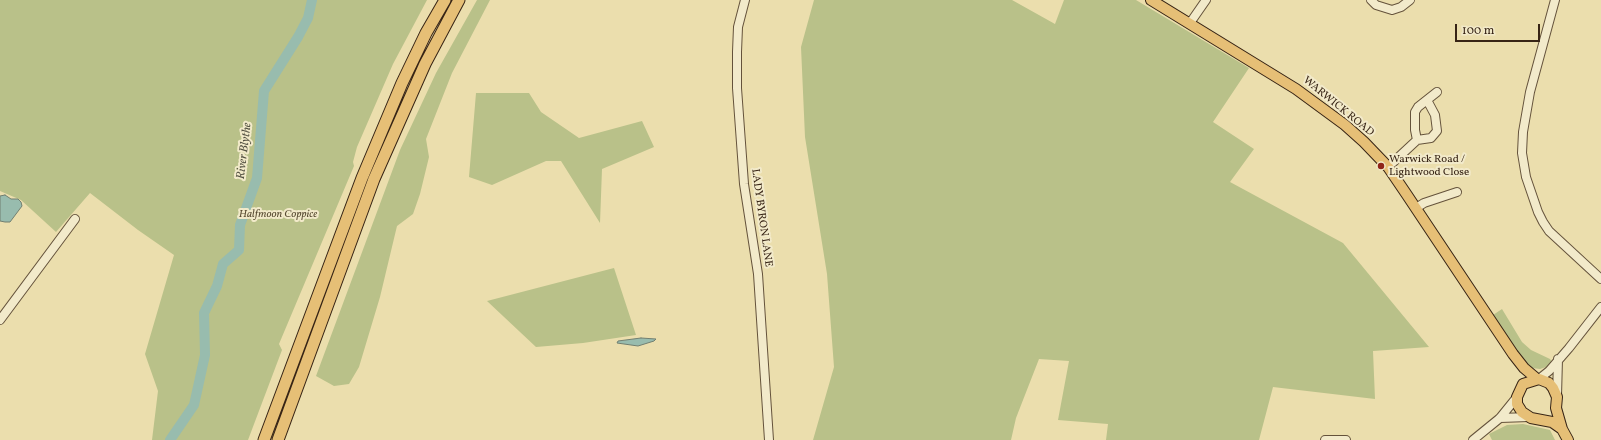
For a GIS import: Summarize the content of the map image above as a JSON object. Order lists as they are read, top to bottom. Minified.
{"streets":{"main road":["WARWICK ROAD"],"street":["LADY BYRON LANE"]},"water":["River Blythe"],"parks":["Halfmoon Coppice"],"places":["Warwick Road / Lightwood Close"],"scale_bar":"100 m"}
